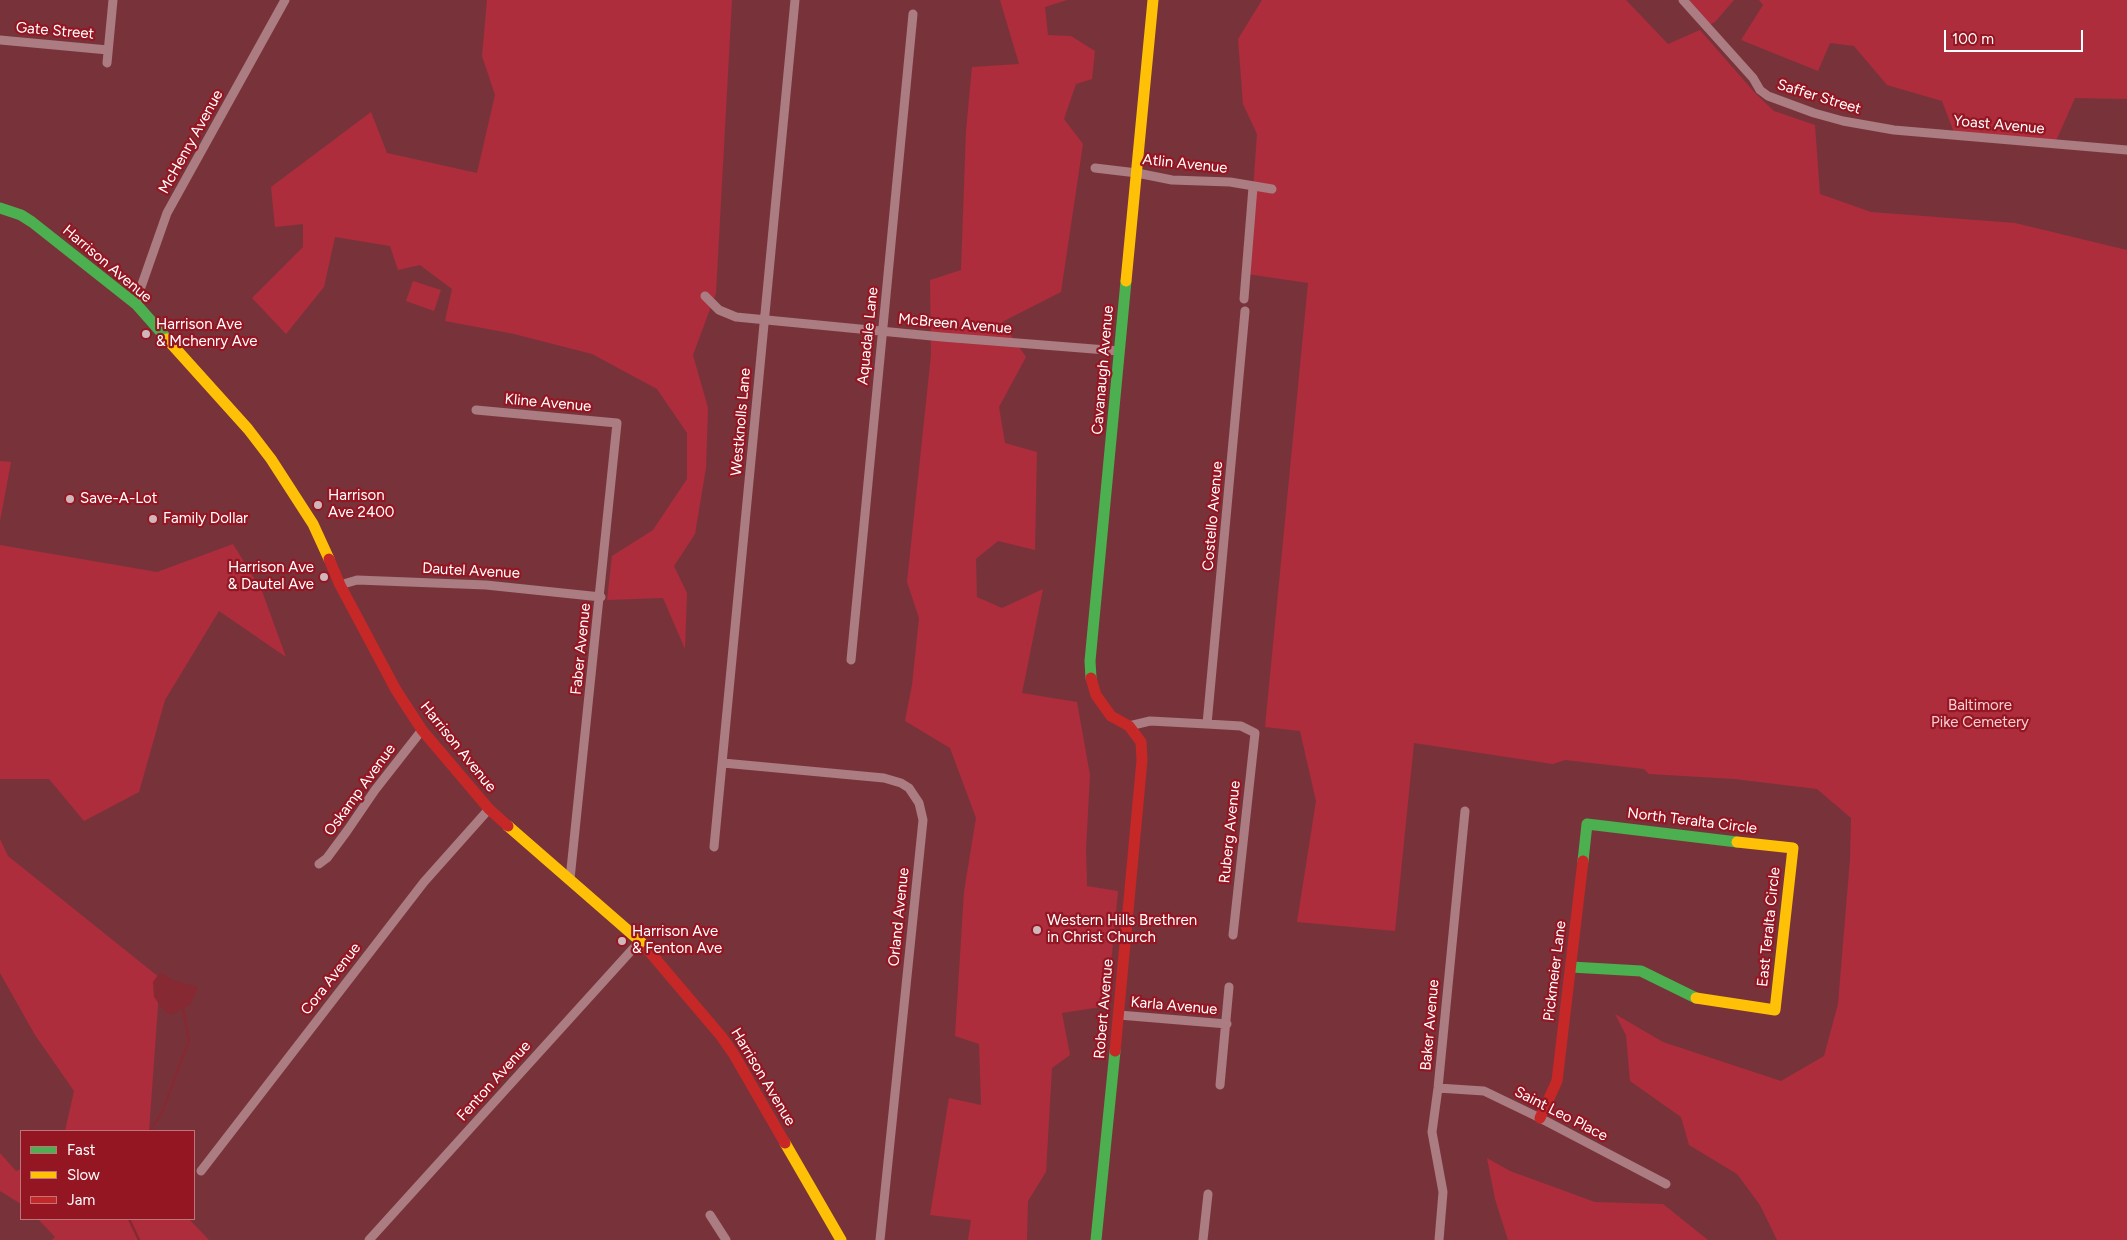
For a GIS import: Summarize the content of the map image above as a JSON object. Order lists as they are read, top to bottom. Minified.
{"streets":{"street":["Gate Street","Saffer Street","Yoast Avenue","McHenry Avenue","Atlin Avenue","Harrison Avenue","McBreen Avenue","Aquadale Lane","Cavanaugh Avenue","Kline Avenue","Westknolls Lane","Costello Avenue","Dautel Avenue","Faber Avenue","Oskamp Avenue","North Teralta Circle","Ruberg Avenue","Orland Avenue","East Teralta Circle","Pickmeier Lane","Cora Avenue","Karla Avenue","Robert Avenue","Baker Avenue","Fenton Avenue","Saint Leo Place"]},"crossings":[["Saffer Street","Yoast Avenue"],["McHenry Avenue","Harrison Avenue"],["Atlin Avenue","Cavanaugh Avenue"],["Harrison Avenue","Dautel Avenue"],["Harrison Avenue","Faber Avenue"],["Harrison Avenue","Oskamp Avenue"],["Harrison Avenue","Cora Avenue"],["Harrison Avenue","Fenton Avenue"],["McBreen Avenue","Aquadale Lane"],["McBreen Avenue","Cavanaugh Avenue"],["McBreen Avenue","Westknolls Lane"],["Cavanaugh Avenue","Robert Avenue"],["Kline Avenue","Faber Avenue"],["Westknolls Lane","Orland Avenue"],["Costello Avenue","Ruberg Avenue"],["Dautel Avenue","Faber Avenue"],["North Teralta Circle","East Teralta Circle"],["North Teralta Circle","Pickmeier Lane"],["East Teralta Circle","Pickmeier Lane"],["Pickmeier Lane","Saint Leo Place"],["Karla Avenue","Robert Avenue"],["Baker Avenue","Saint Leo Place"]],"parks":["Baltimore Pike Cemetery"],"places":["Harrison Ave & Mchenry Ave","Save-A-Lot","Harrison Ave 2400","Family Dollar","Harrison Ave & Dautel Ave","Western Hills Brethren in Christ Church","Harrison Ave & Fenton Ave"],"legend":["Fast","Slow","Jam"],"scale_bar":"100 m"}
